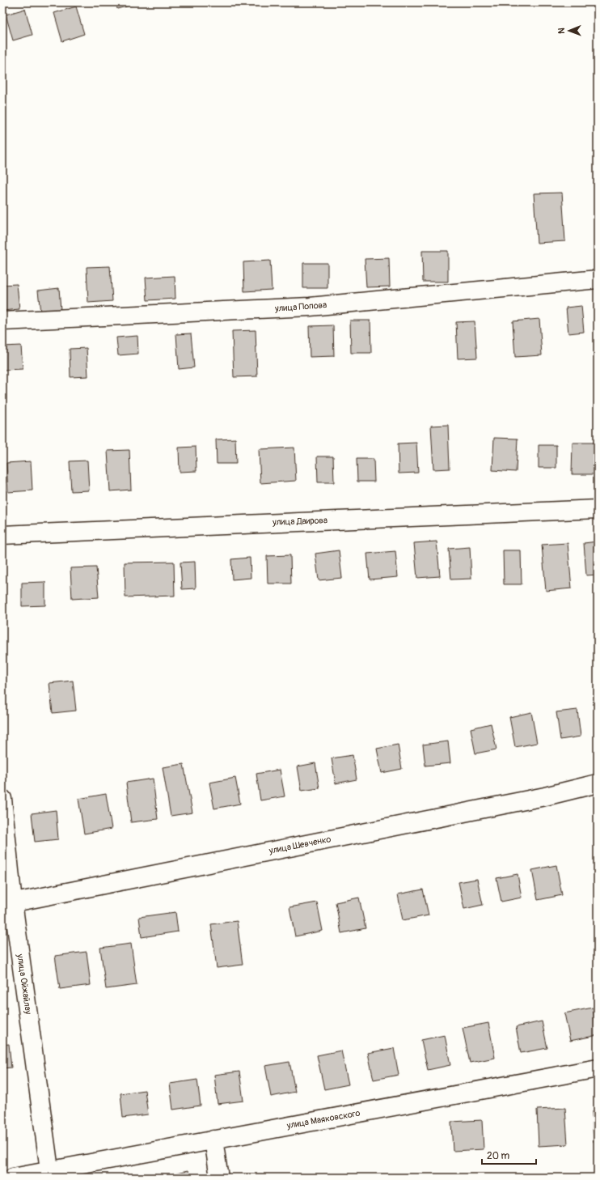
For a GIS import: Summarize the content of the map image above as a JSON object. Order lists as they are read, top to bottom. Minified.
{"streets":{"street":["улица Попова","улица Даирова","улица Шевченко","улица Ойжайлау","улица Маяковского"]},"crossings":[["улица Шевченко","улица Ойжайлау"],["улица Ойжайлау","улица Маяковского"]],"scale_bar":"20 m","north":"left"}
